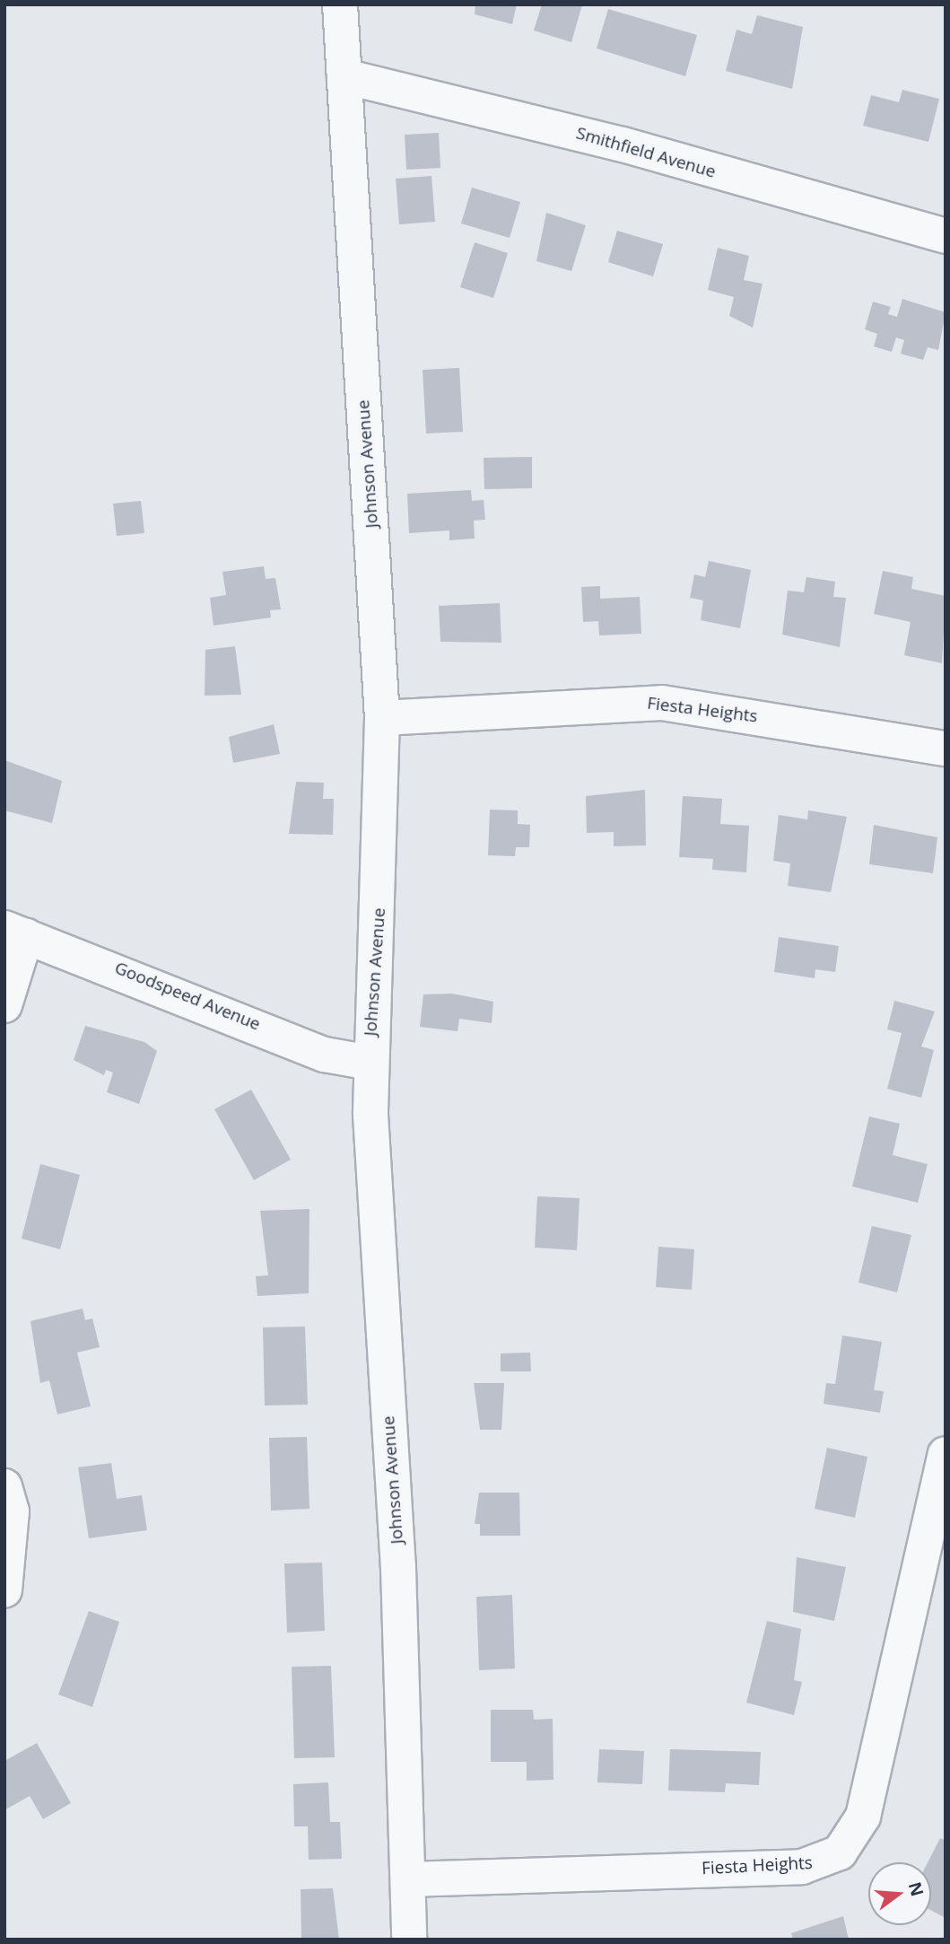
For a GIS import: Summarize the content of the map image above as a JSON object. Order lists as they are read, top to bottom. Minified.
{"streets":{"street":["Smithfield Avenue","Johnson Avenue","Fiesta Heights","Goodspeed Avenue"]},"crossings":[["Smithfield Avenue","Johnson Avenue"],["Johnson Avenue","Fiesta Heights"],["Johnson Avenue","Goodspeed Avenue"]],"north":"right"}
